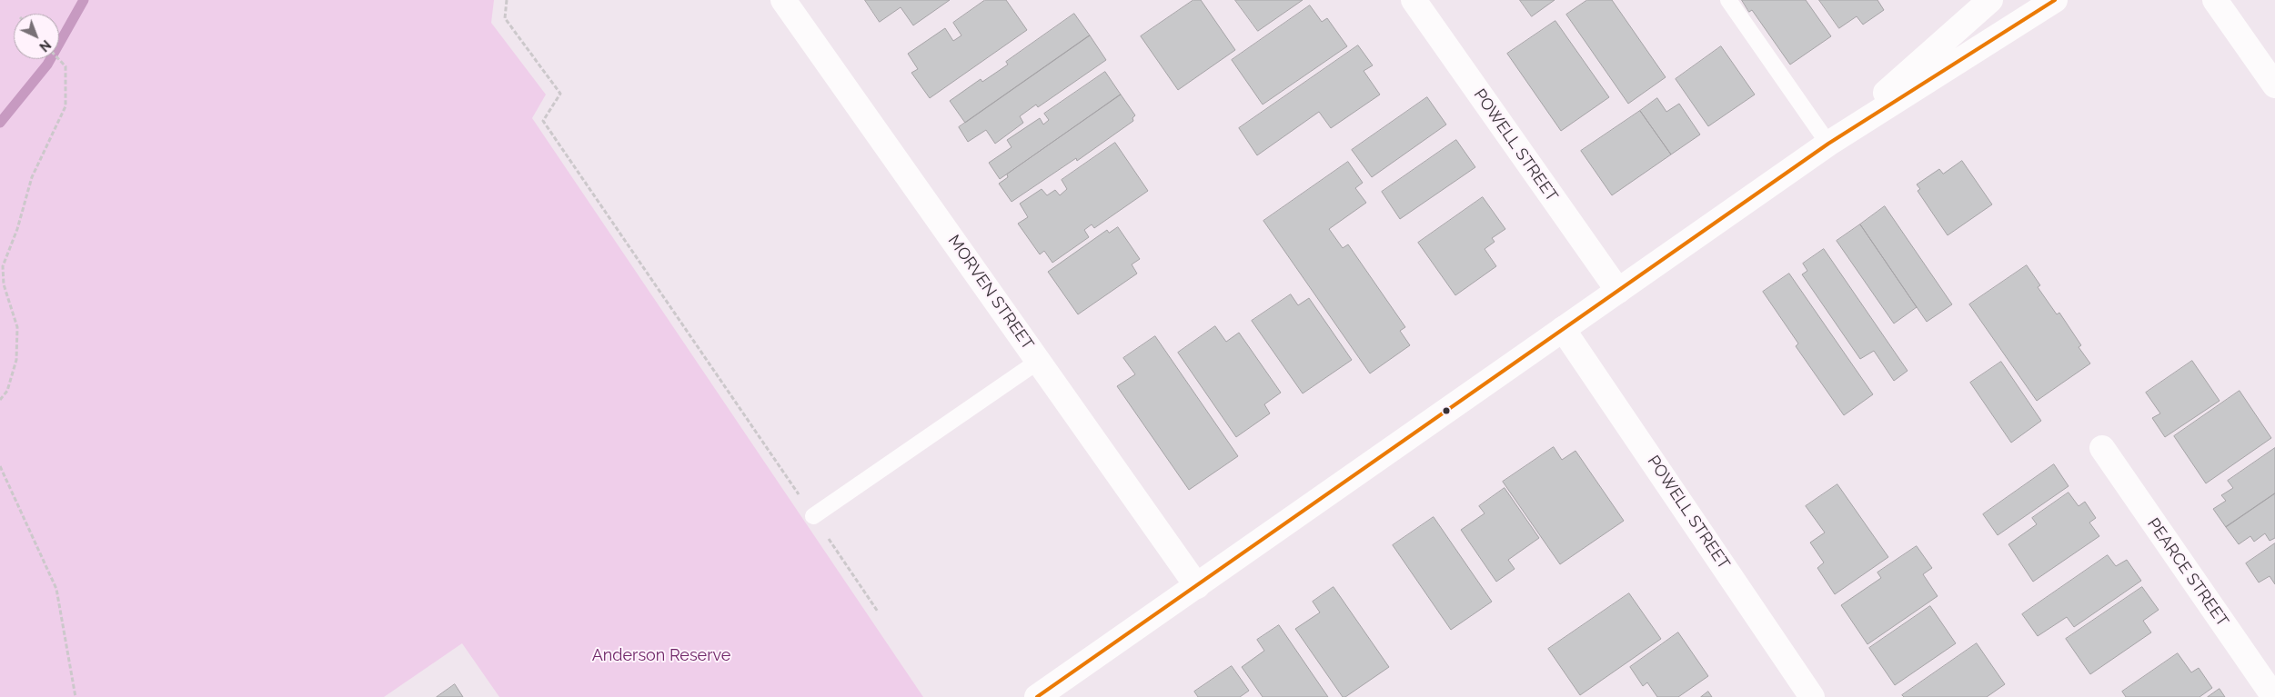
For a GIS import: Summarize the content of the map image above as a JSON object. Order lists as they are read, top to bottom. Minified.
{"streets":{"street":["POWELL STREET","MORVEN STREET","PEARCE STREET"]},"parks":["Anderson Reserve"],"north":"bottom right"}
